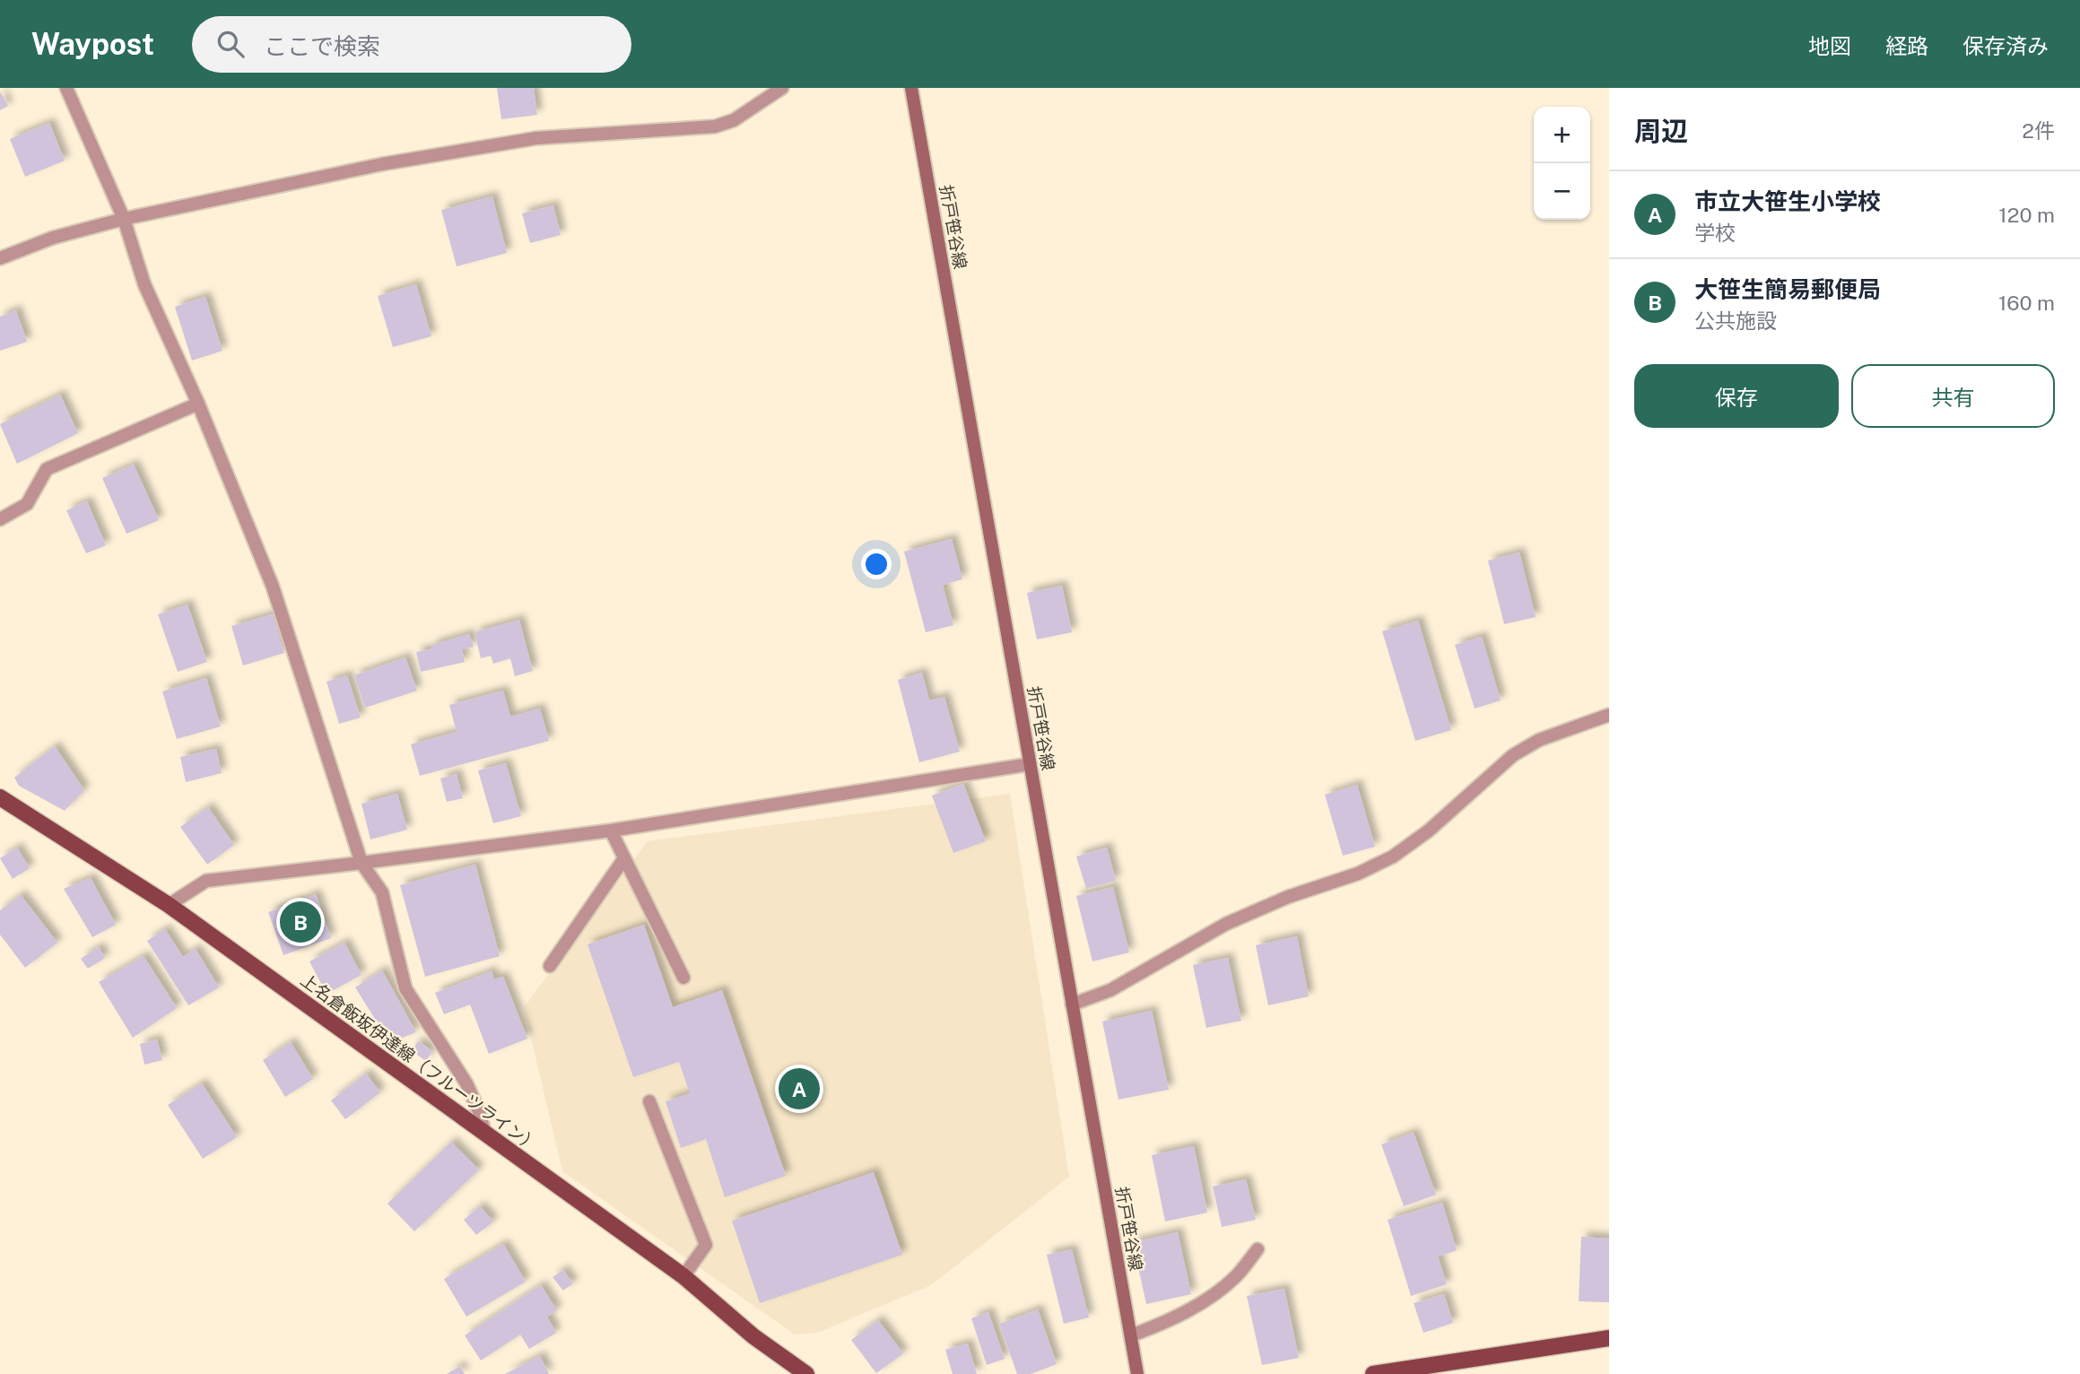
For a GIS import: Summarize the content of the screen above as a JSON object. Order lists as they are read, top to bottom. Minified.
{"streets":{"main road":["折戸笹谷線","上名倉飯坂伊達線（フルーツライン）"]},"page":{"header":"Waypost","search":"ここで検索","nav":["地図","経路","保存済み"],"heading":["周辺","2件"],"map_buttons":["+","−"],"list":[{"mark":"A","name":"市立大笹生小学校","note":"学校","value":"120 m"},{"mark":"B","name":"大笹生簡易郵便局","note":"公共施設","value":"160 m"}],"buttons":["保存","共有"],"pins":["B","A"]}}
